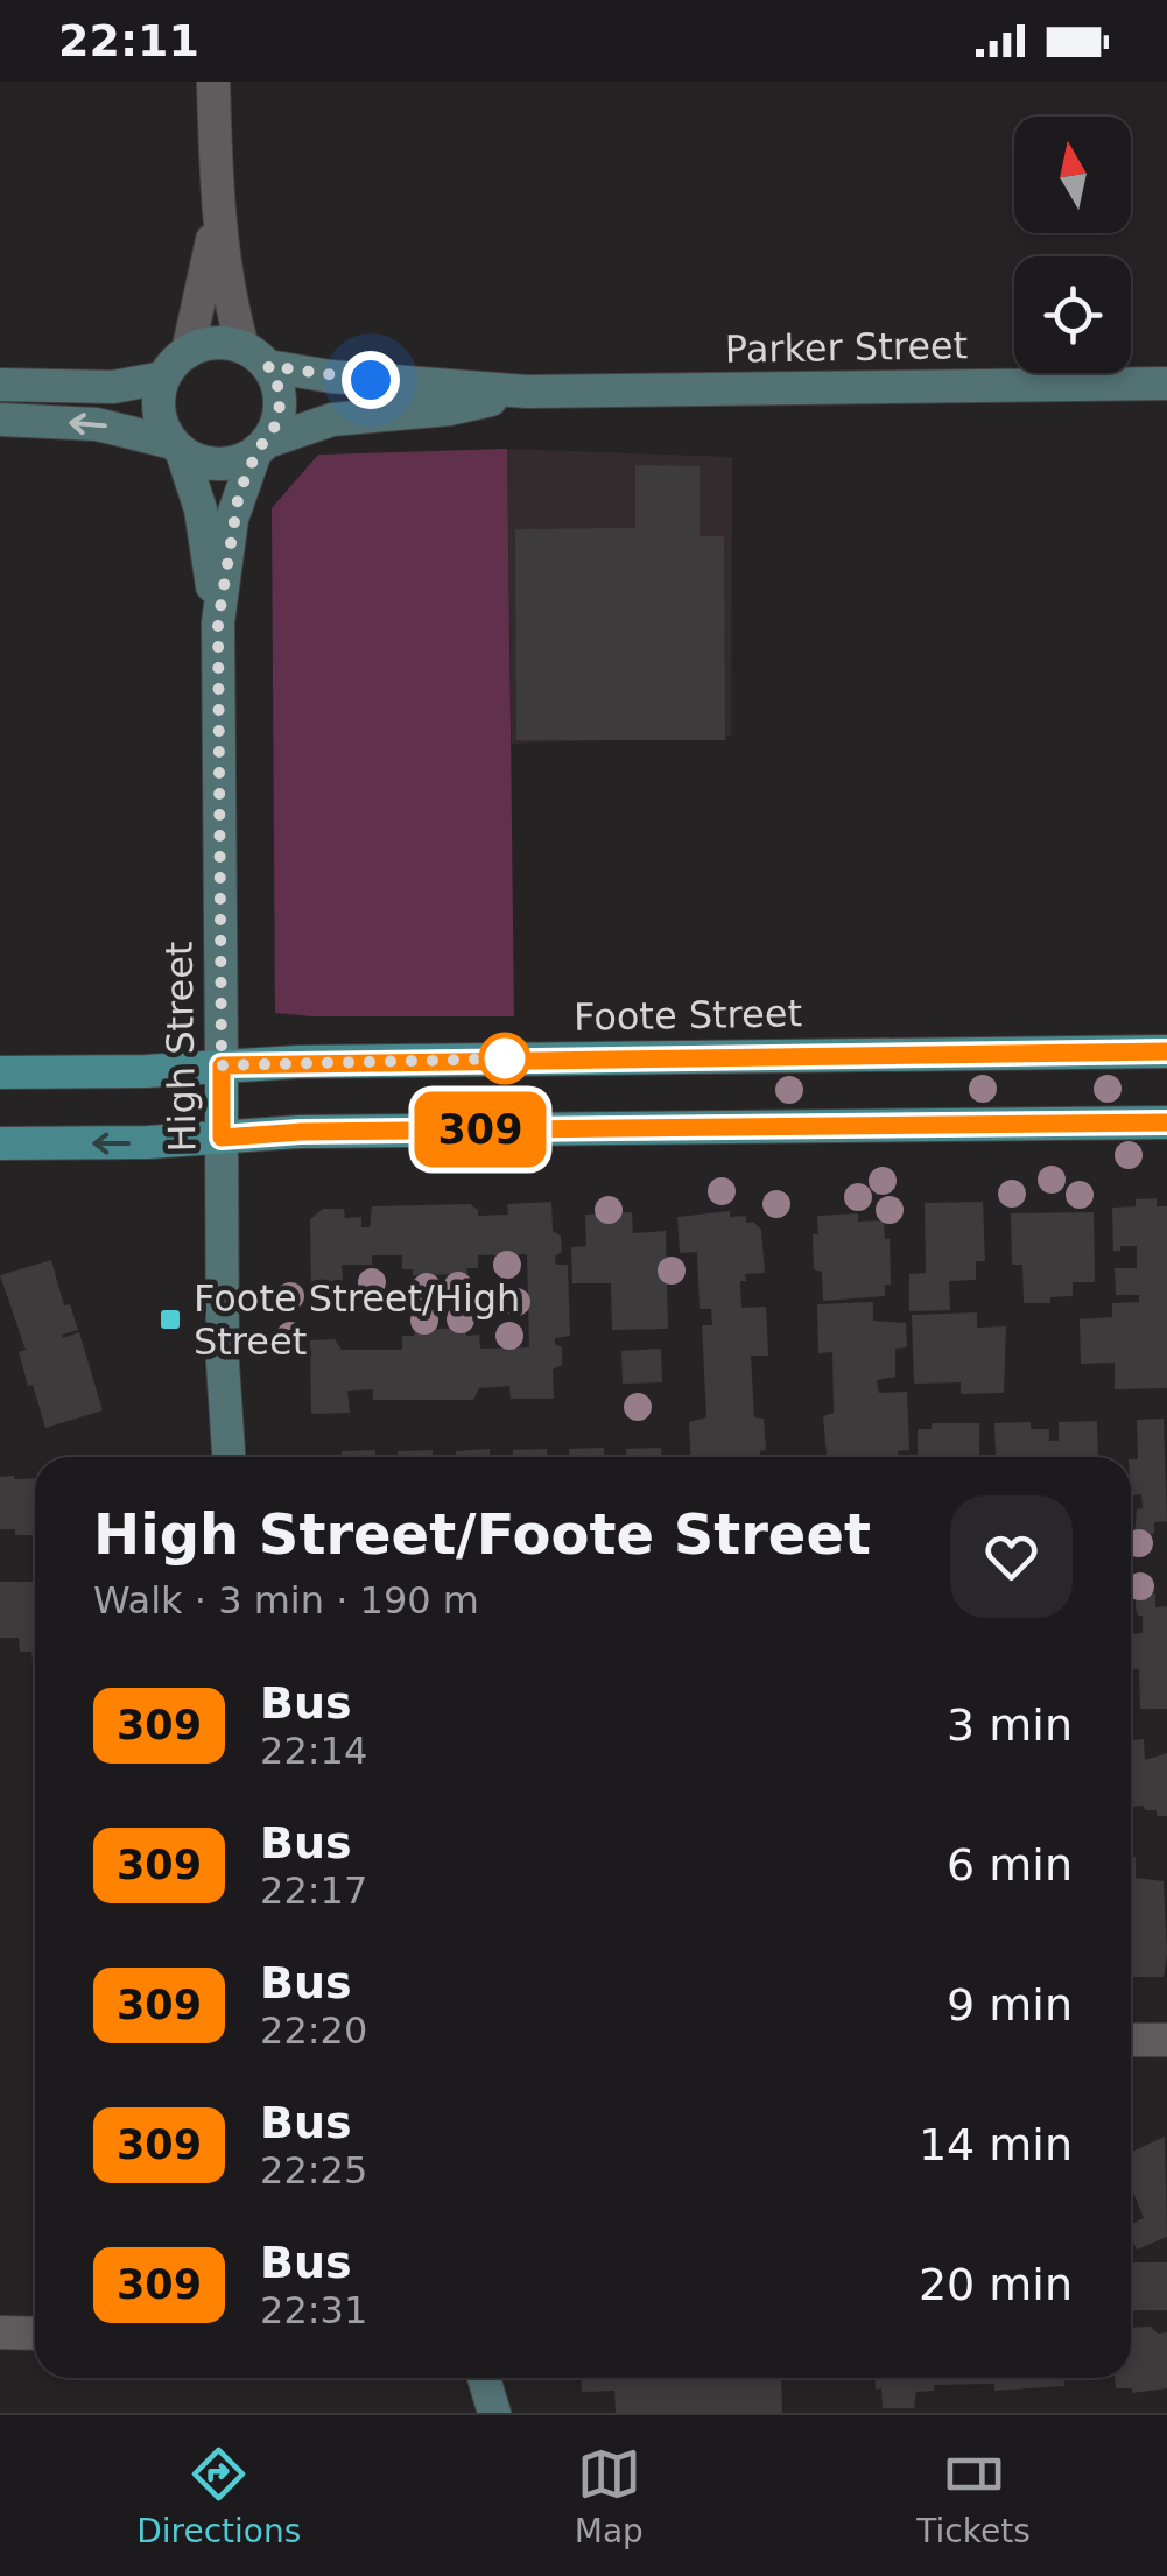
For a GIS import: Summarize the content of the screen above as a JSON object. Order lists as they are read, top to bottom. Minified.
{"streets":{"main road":["Parker Street","Foote Street","High Street"]},"crossings":[["Parker Street","High Street"],["Foote Street","High Street"]],"places":{"transit":["Foote Street/High Street"]},"lines":["bus line 309"],"north":"top","page":{"status":"22:11","on_map":"309","heading":["High Street/Foote Street","Walk · 3 min · 190 m"],"list":[{"mark":"309","name":"Bus","note":"22:14","value":"3 min"},{"mark":"309","name":"Bus","note":"22:17","value":"6 min"},{"mark":"309","name":"Bus","note":"22:20","value":"9 min"},{"mark":"309","name":"Bus","note":"22:25","value":"14 min"},{"mark":"309","name":"Bus","note":"22:31","value":"20 min"}],"tabs":["Directions","Map","Tickets"]}}
